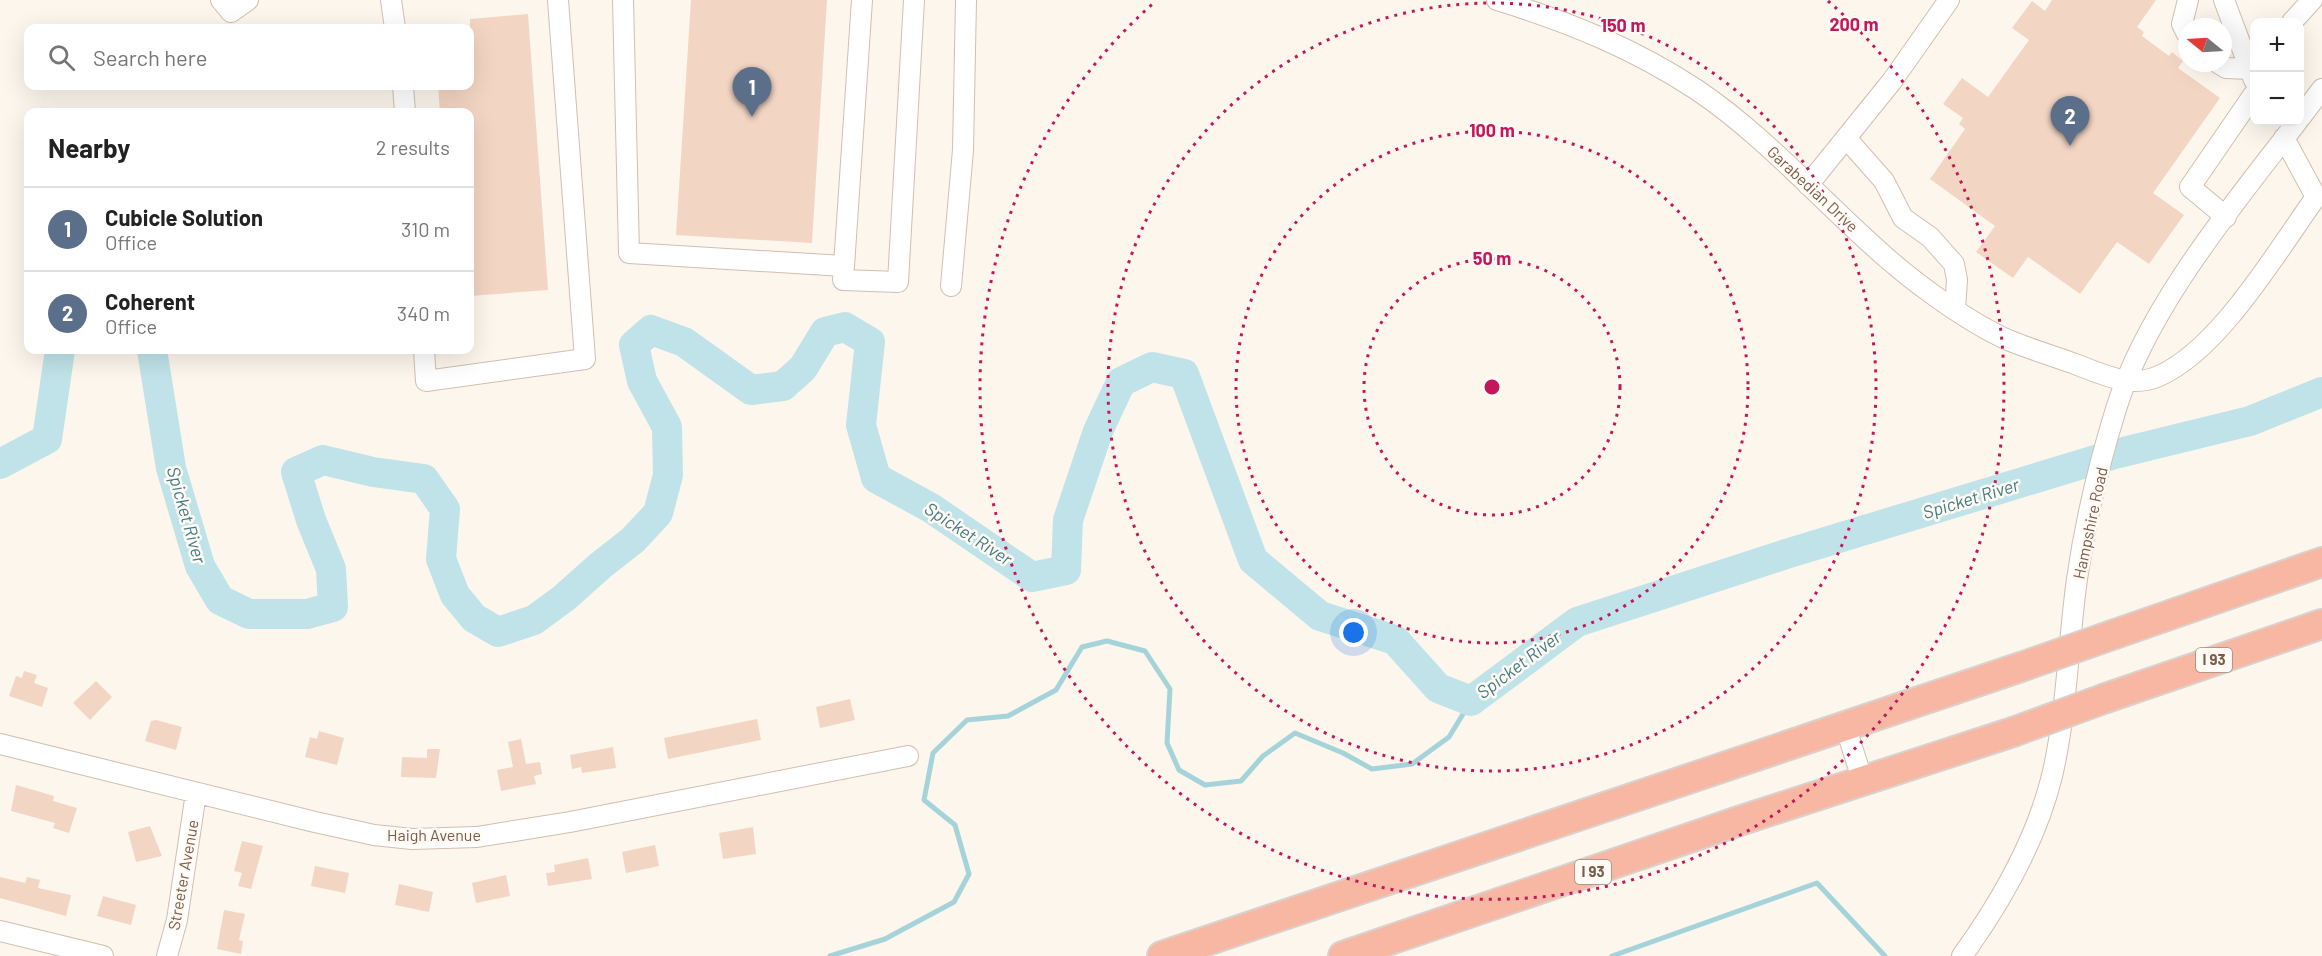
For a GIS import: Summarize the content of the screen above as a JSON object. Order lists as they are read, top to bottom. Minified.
{"streets":{"highway":["I 93"],"street":["Garabedian Drive","Hampshire Road","Haigh Avenue","Streeter Avenue"]},"crossings":[["Garabedian Drive","Hampshire Road"],["Haigh Avenue","Streeter Avenue"]],"water":["Spicket River"],"north":"left","page":{"map_buttons":["+","−"],"search":"Search here","pins":["1","2"],"heading":["Nearby","2 results"],"list":[{"mark":"1","name":"Cubicle Solution","note":"Office","value":"310 m"},{"mark":"2","name":"Coherent","note":"Office","value":"340 m"}]},"rings":["200 m","150 m","100 m","50 m"]}
